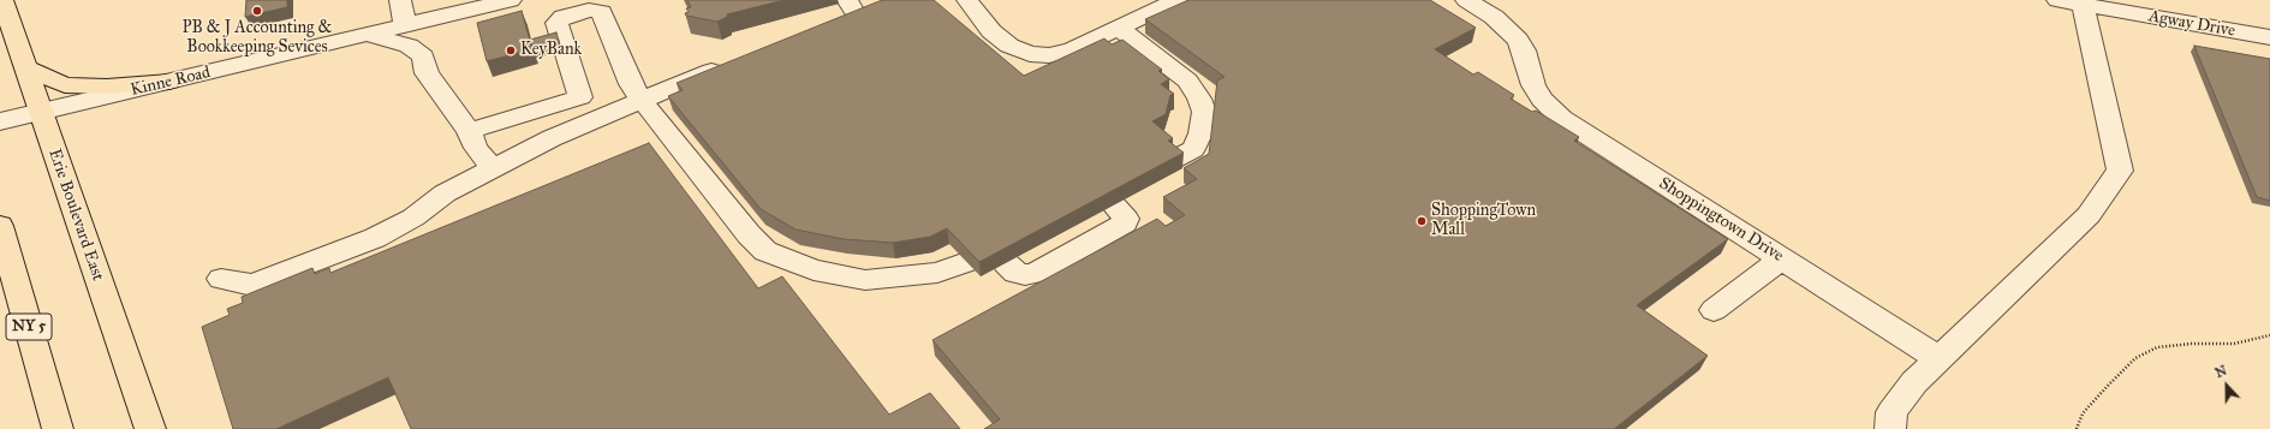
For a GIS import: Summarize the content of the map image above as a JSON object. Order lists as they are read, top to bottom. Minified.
{"streets":{"main road":["Erie Boulevard East","NY 5"],"street":["Agway Drive","Kinne Road","Shoppingtown Drive"]},"crossings":[["Kinne Road","Erie Boulevard East"]],"places":["PB & J Accounting & Bookkeeping Sevices","KeyBank","ShoppingTown Mall"],"north":"top"}
